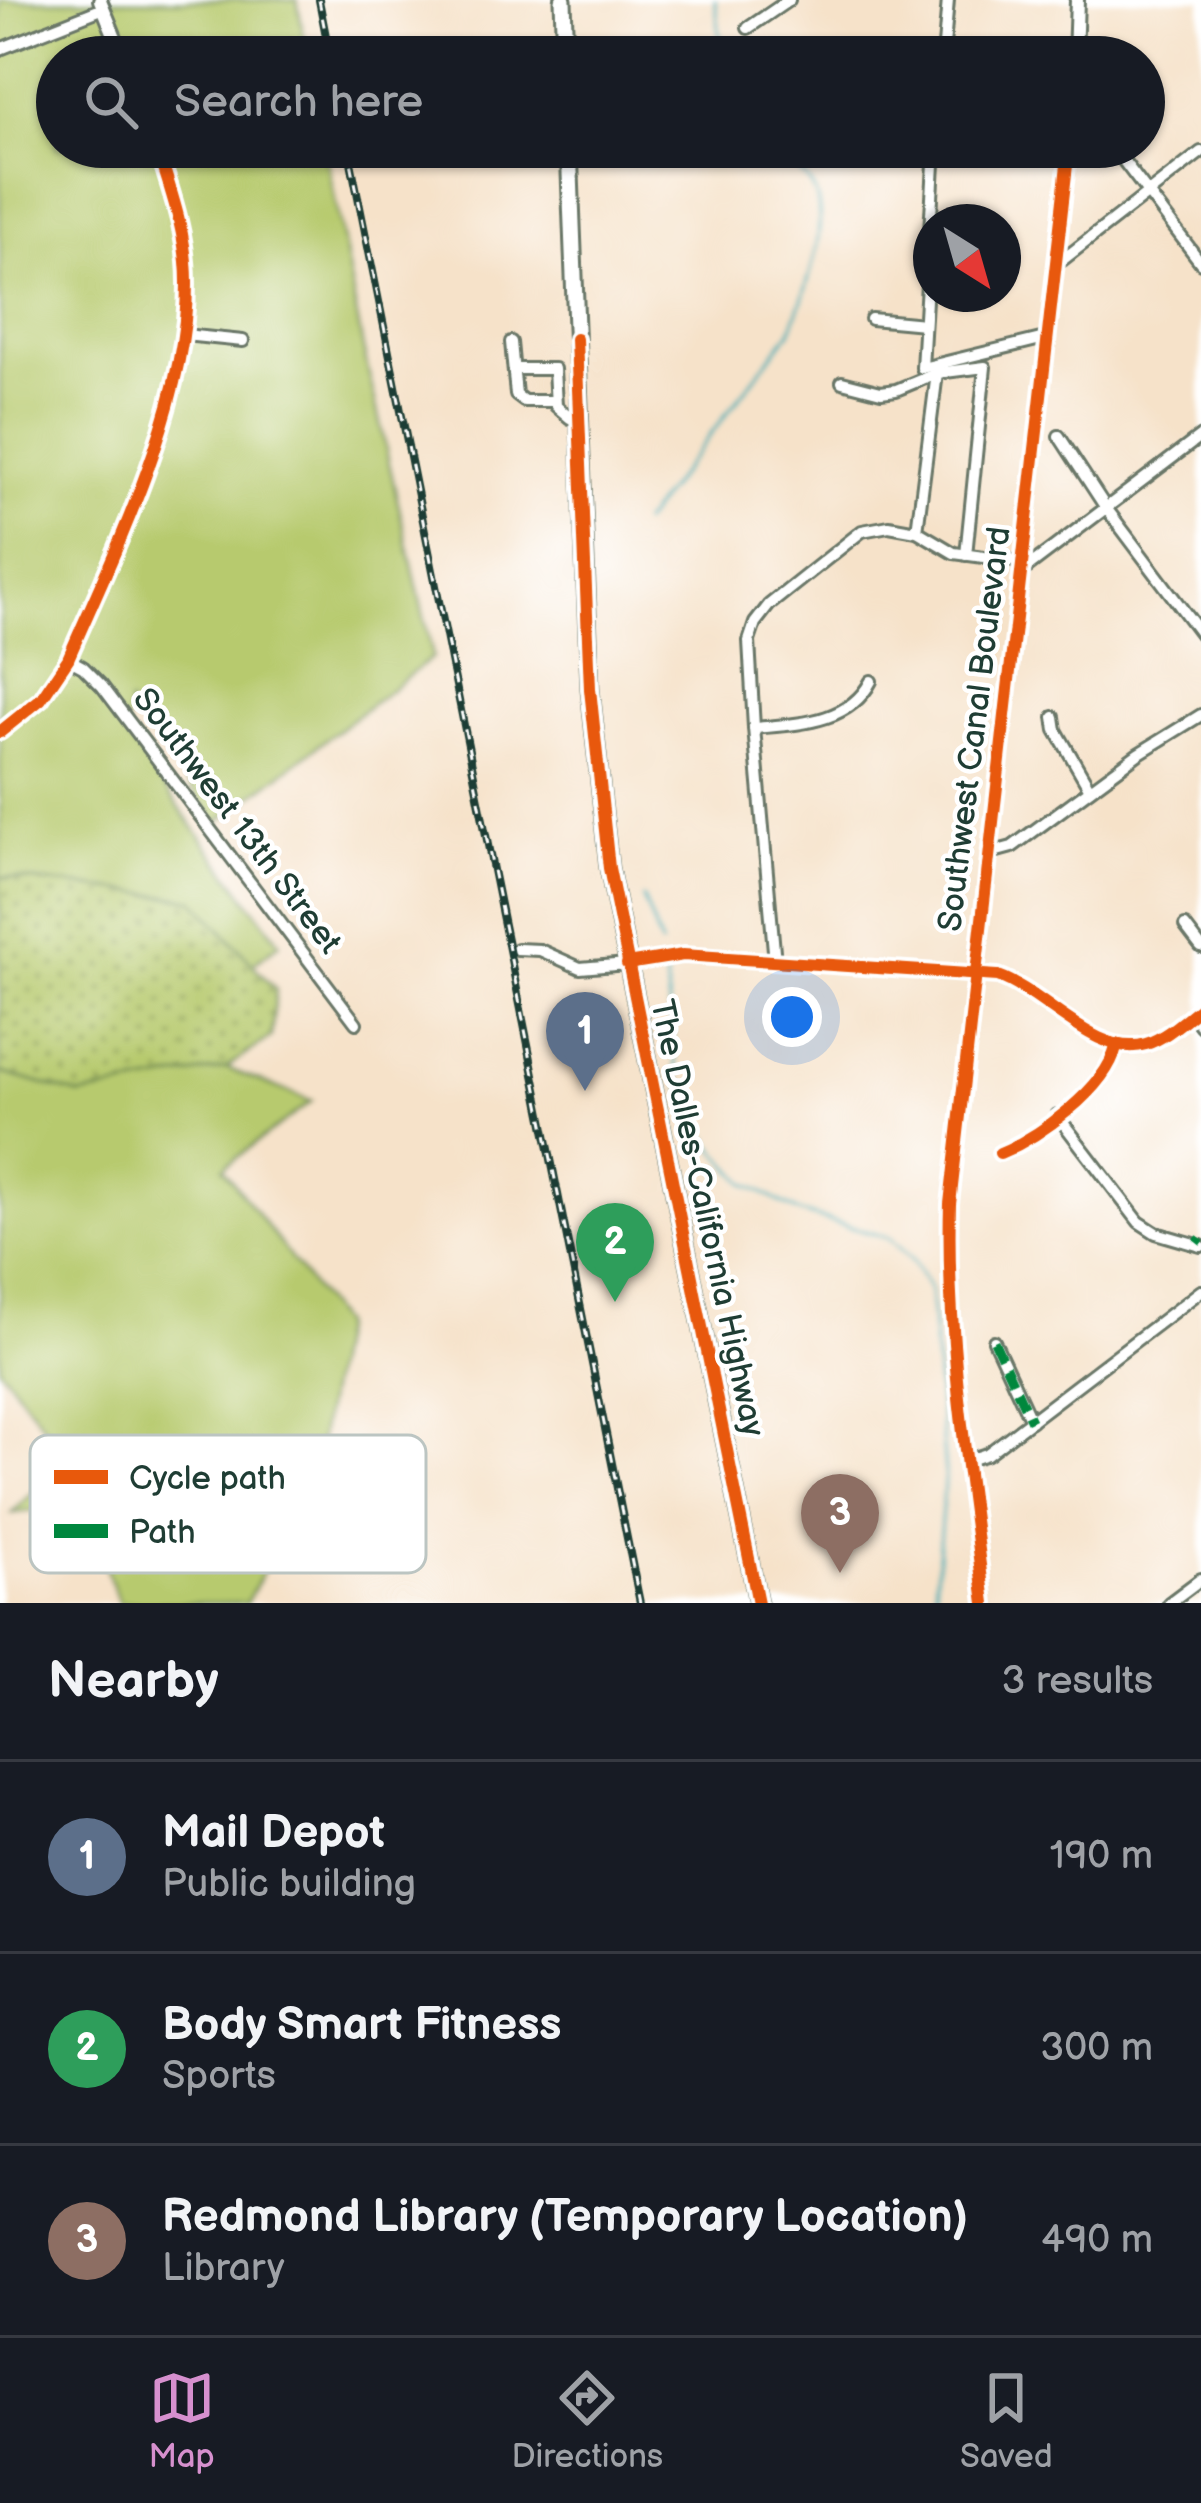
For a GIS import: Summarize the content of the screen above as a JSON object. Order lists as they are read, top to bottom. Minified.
{"streets":{"highway":["The Dalles-California Highway"],"main road":["Southwest Canal Boulevard"],"street":["Southwest 13th Street"]},"legend":["Cycle path","Path"],"north":"bottom right","page":{"search":"Search here","pins":["1","2","3"],"heading":["Nearby","3 results"],"list":[{"mark":"1","name":"Mail Depot","note":"Public building","value":"190 m"},{"mark":"2","name":"Body Smart Fitness","note":"Sports","value":"300 m"},{"mark":"3","name":"Redmond Library (Temporary Location)","note":"Library","value":"490 m"}],"nav":["Map","Directions","Saved"]}}
